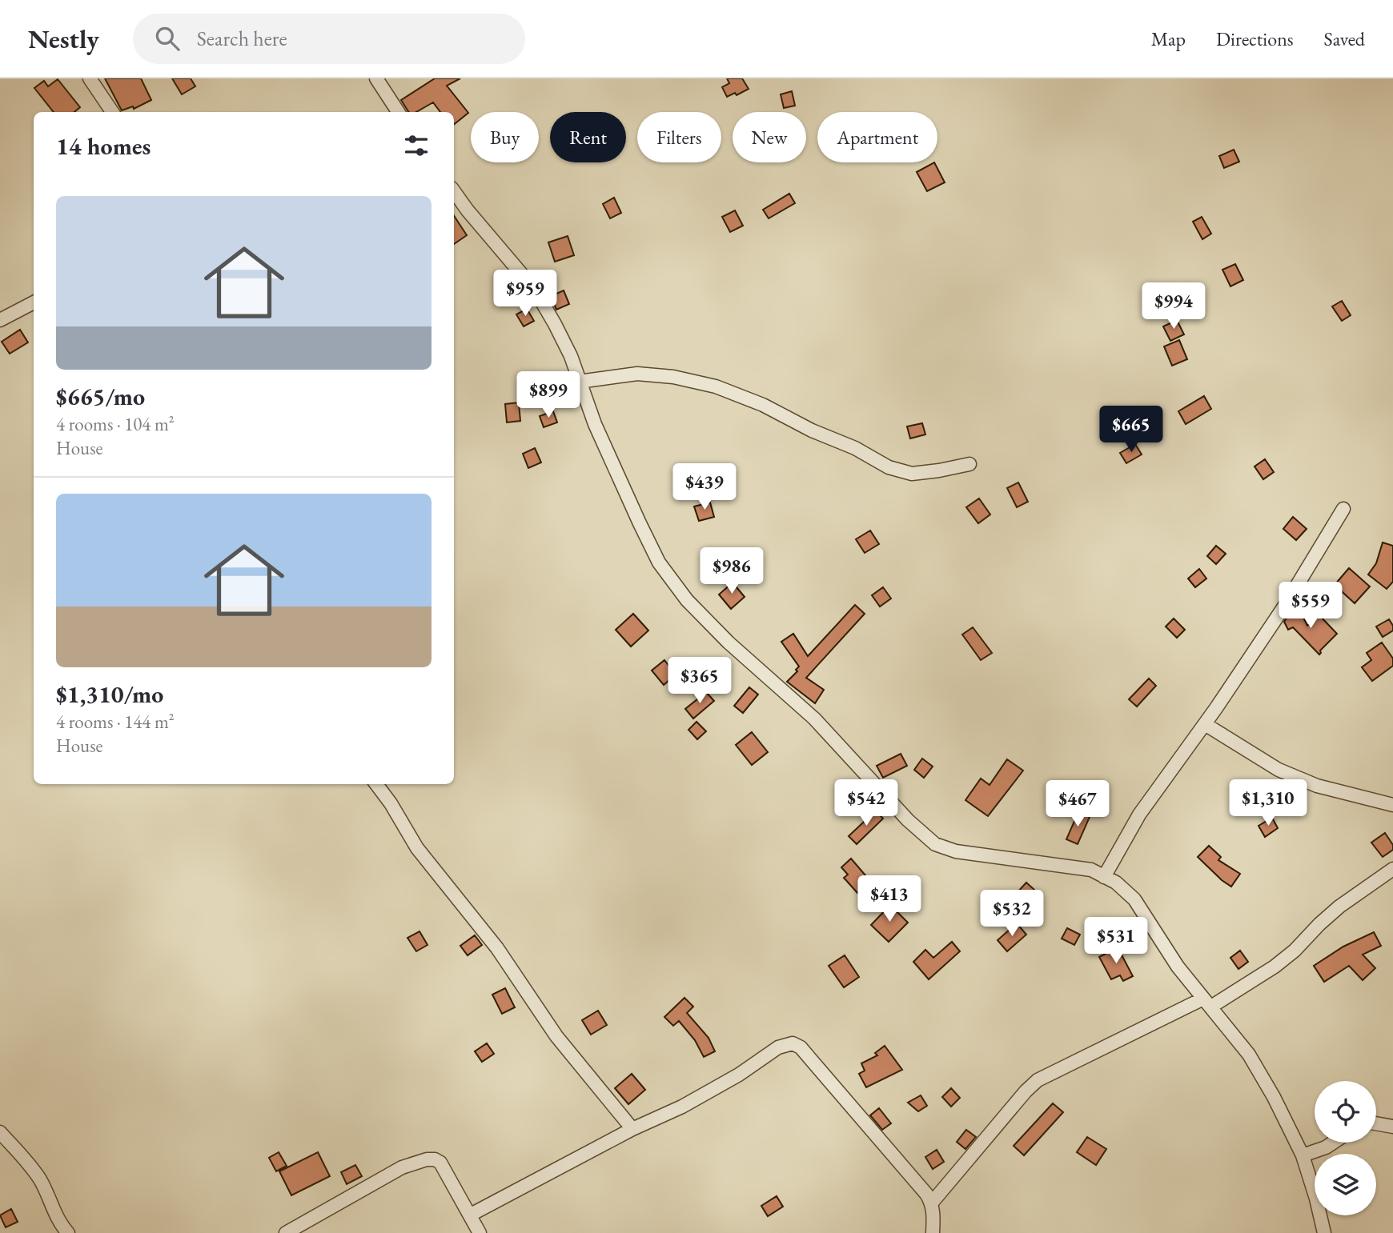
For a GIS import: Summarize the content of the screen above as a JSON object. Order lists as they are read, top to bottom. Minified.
{"page":{"header":"Nestly","search":"Search here","nav":["Map","Directions","Saved"],"chip":["Buy","Rent","Filters","New","Apartment"],"heading":"14 homes","list":[{"name":"$665/mo","note":"4 rooms · 104 m² · House"},{"name":"$1,310/mo","note":"4 rooms · 144 m² · House"}],"price":["$959","$994","$899","$665","$439","$986","$559","$365","$542","$1,310","$467","$413","$532","$531"]}}
